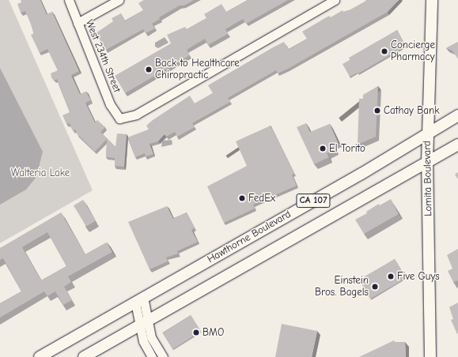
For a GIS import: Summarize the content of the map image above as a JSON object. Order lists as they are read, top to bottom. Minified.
{"streets":{"main road":["Lomita Boulevard","CA 107","Hawthorne Boulevard"],"street":["West 234th Street"]},"crossings":[["Lomita Boulevard","CA 107"],["Lomita Boulevard","Hawthorne Boulevard"]],"parks":["Walteria Lake"],"places":["Concierge Pharmacy","Back to Healthcare Chiropractic","Cathay Bank","El Torito","FedEx","Five Guys","Einstein Bros. Bagels","BMO"]}
